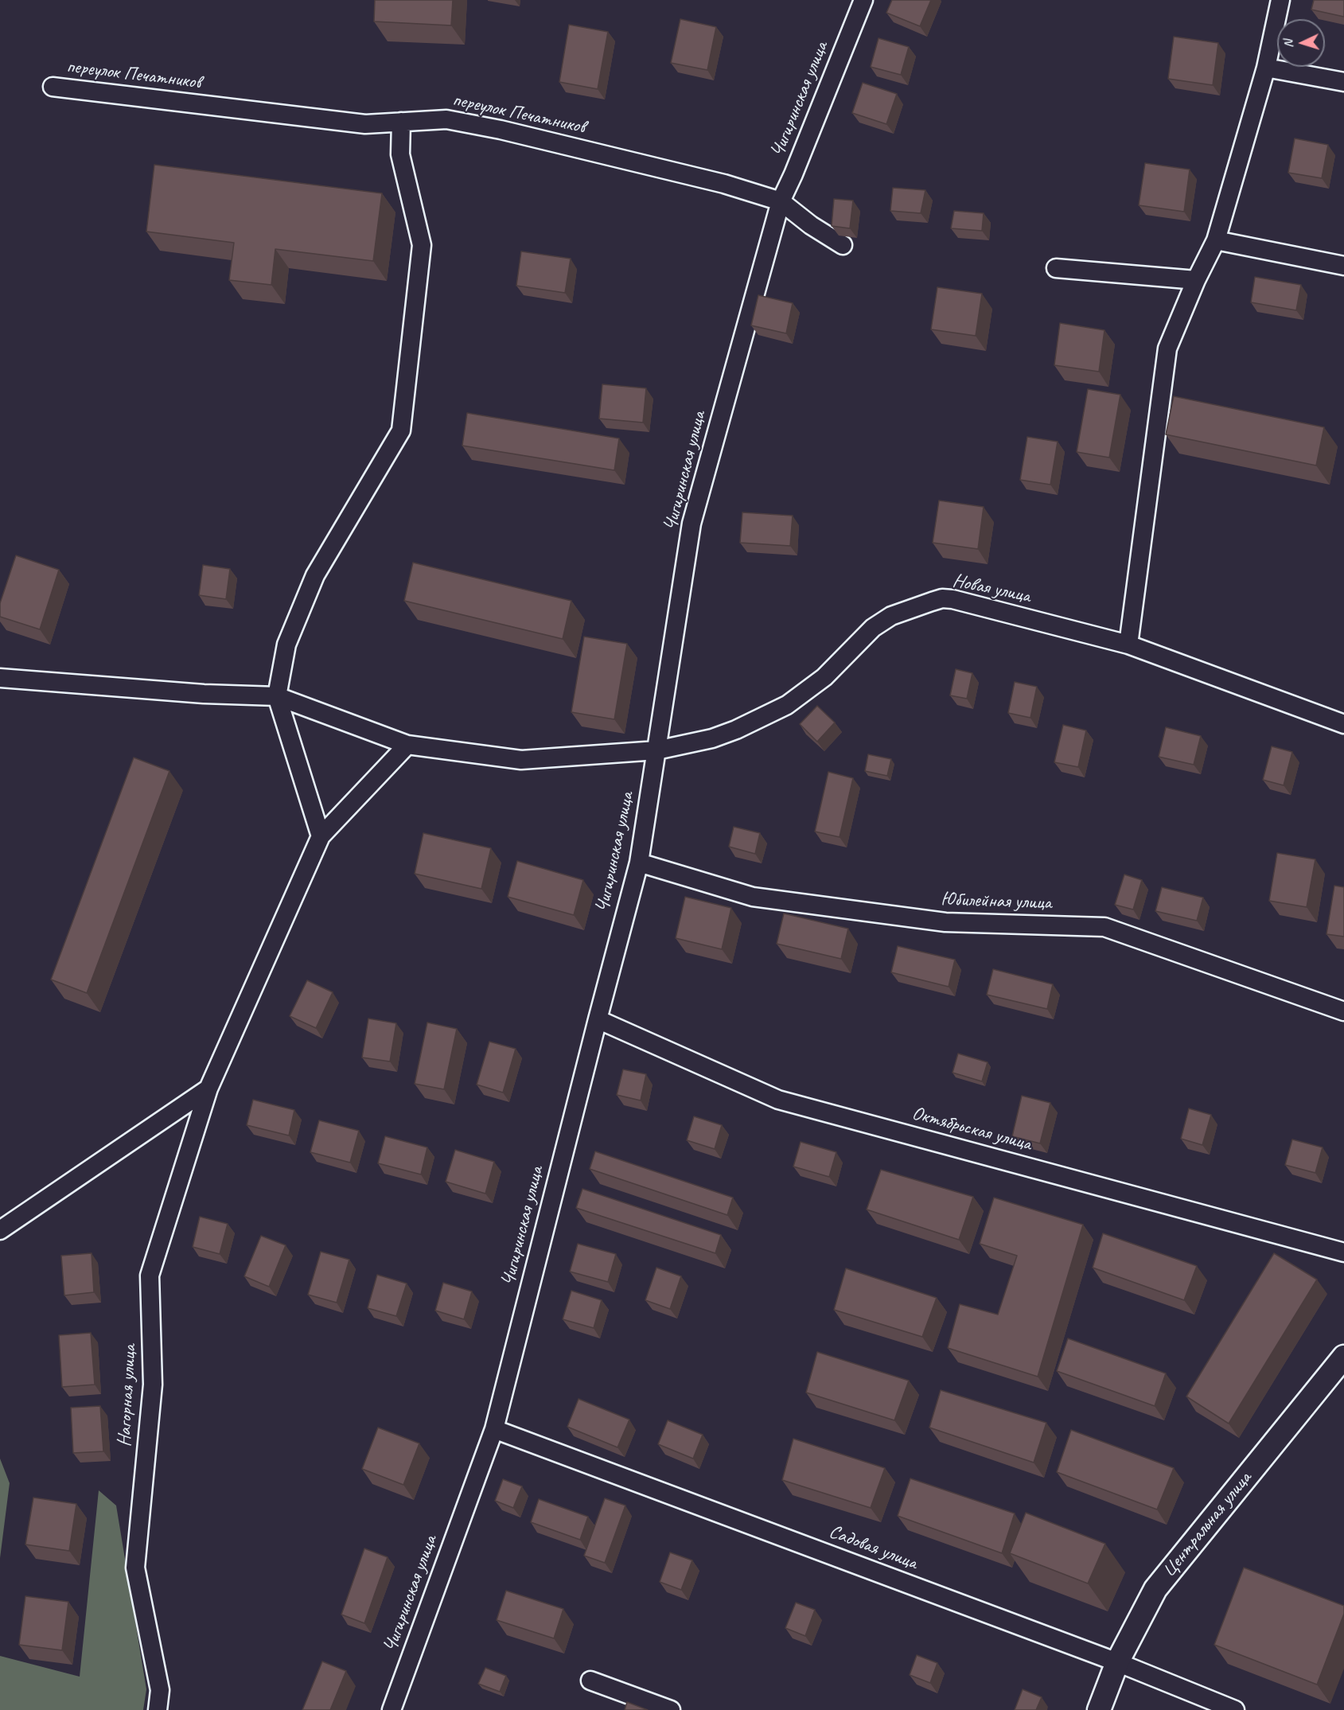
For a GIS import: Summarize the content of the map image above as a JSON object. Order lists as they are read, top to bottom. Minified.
{"streets":{"street":["переулок Печатников","Чигиринская улица","Новая улица","Юбилейная улица","Октябрьская улица","Нагорная улица","Центральная улица","Садовая улица"]},"crossings":[["переулок Печатников","Чигиринская улица"],["Чигиринская улица","Новая улица"],["Чигиринская улица","Юбилейная улица"],["Чигиринская улица","Октябрьская улица"],["Чигиринская улица","Садовая улица"],["Новая улица","Нагорная улица"],["Центральная улица","Садовая улица"]],"north":"left"}
